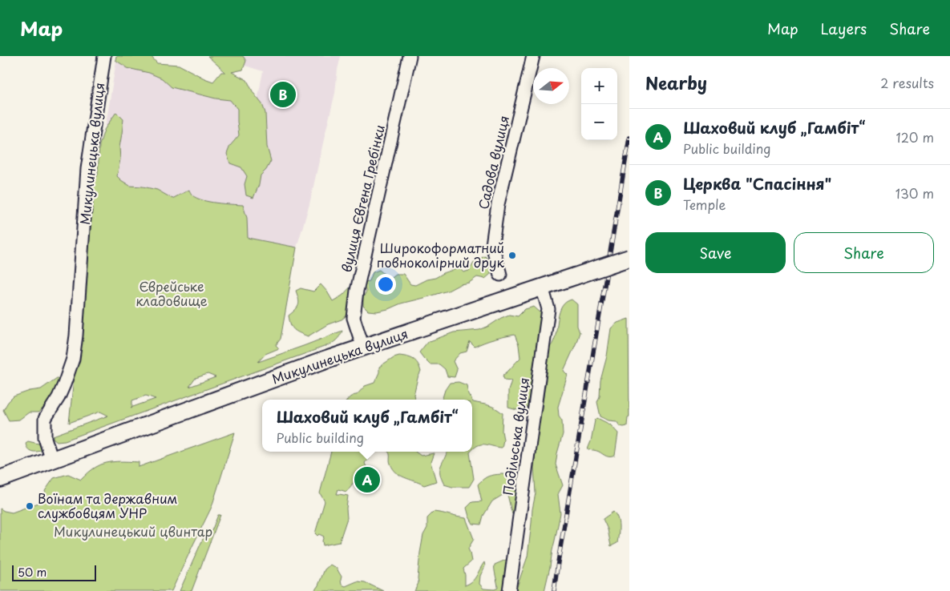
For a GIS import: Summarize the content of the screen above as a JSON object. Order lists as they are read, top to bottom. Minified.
{"streets":{"main road":["Микулинецька вулиця"],"street":["Садова вулиця","вулиця Євгена Гребінки","Подільська вулиця"]},"crossings":[["Микулинецька вулиця","вулиця Євгена Гребінки"],["Микулинецька вулиця","Подільська вулиця"]],"parks":["Єврейське кладовище","Микулинецький цвинтар"],"places":["Широкоформатний повноколірний друк","Воїнам та державним службовцям УНР"],"scale_bar":"50 m","north":"right","page":{"header":"Map","nav":["Map","Layers","Share"],"heading":["Nearby","2 results"],"map_buttons":["+","−"],"pins":["B","A"],"list":[{"mark":"A","name":"Шаховий клуб „Гамбіт“","note":"Public building","value":"120 m"},{"mark":"B","name":"Церква \"Спасіння\"","note":"Temple","value":"130 m"}],"buttons":["Save","Share"],"popup":["Шаховий клуб „Гамбіт“","Public building"],"scale":"50 m"}}
